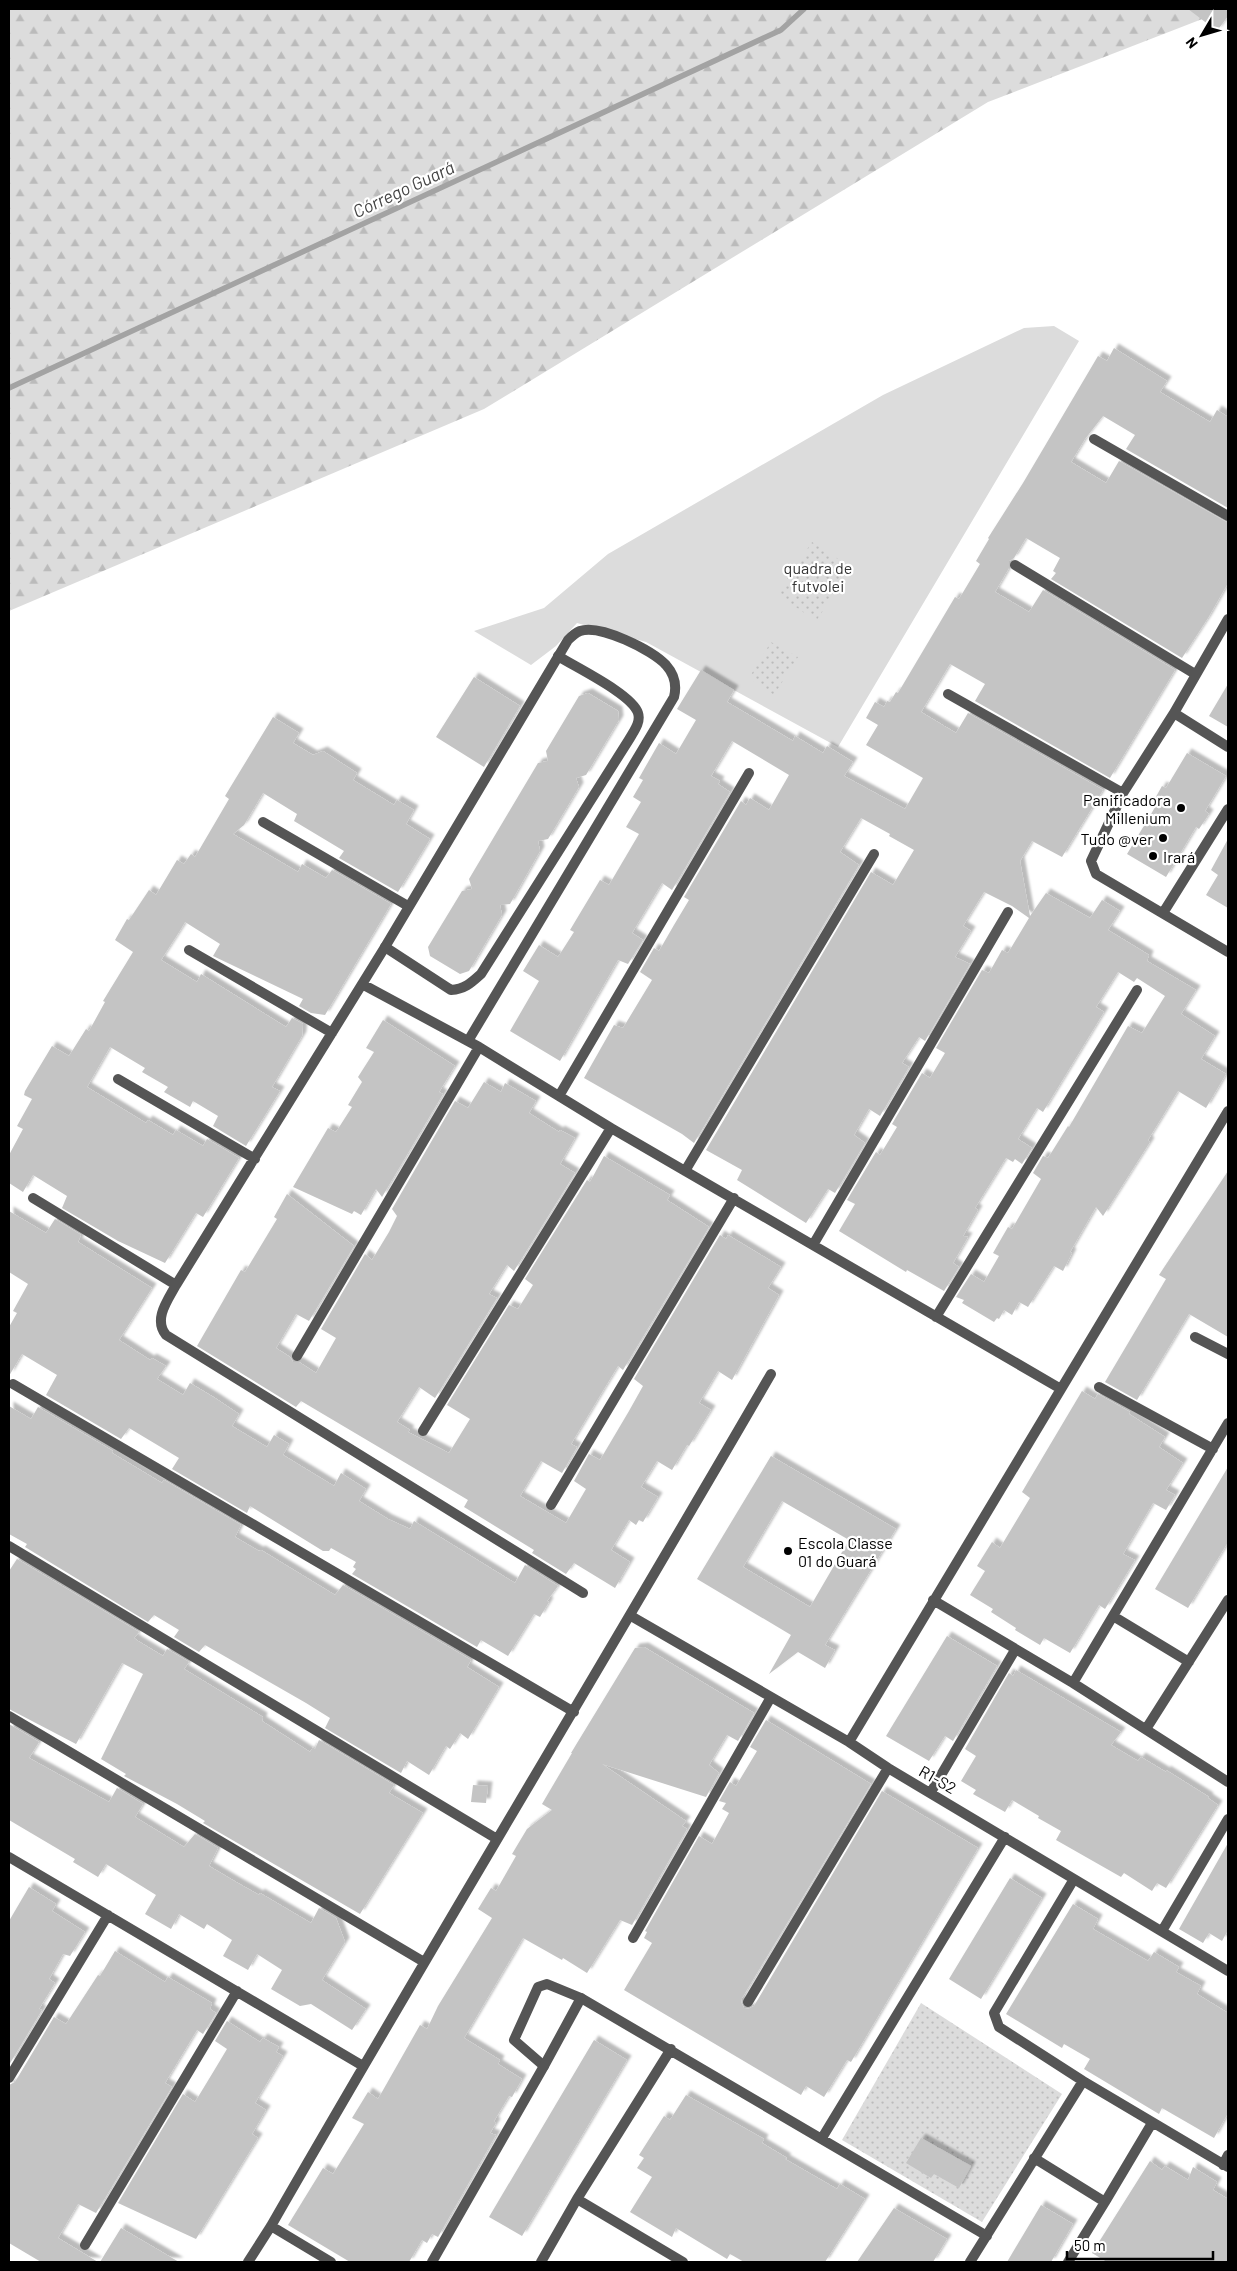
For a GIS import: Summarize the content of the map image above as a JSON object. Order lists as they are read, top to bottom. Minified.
{"streets":{"street":["R1-S2"]},"water":["Córrego Guará"],"parks":["quadra de futvolei"],"places":["Panificadora Millenium","Tudo @ver","Irará","Escola Classe 01 do Guará"],"scale_bar":"50 m","north":"bottom left"}
